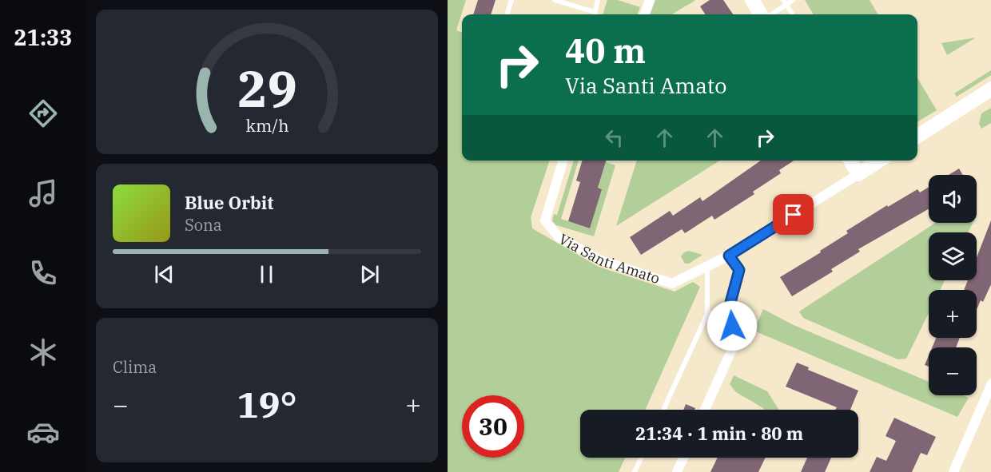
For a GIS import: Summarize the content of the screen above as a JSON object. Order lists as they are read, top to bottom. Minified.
{"streets":{"street":["Via Santi Amato"]},"page":{"tabs":"21:33","turn":["40 m","Via Santi Amato"],"map_buttons":["+","−"],"song":["Blue Orbit","Sona"],"tile":"Clima","heat":["−","19°","+"],"limit":"30","trip":"21:34 · 1 min · 80 m","gauge":["29","km/h"]}}
